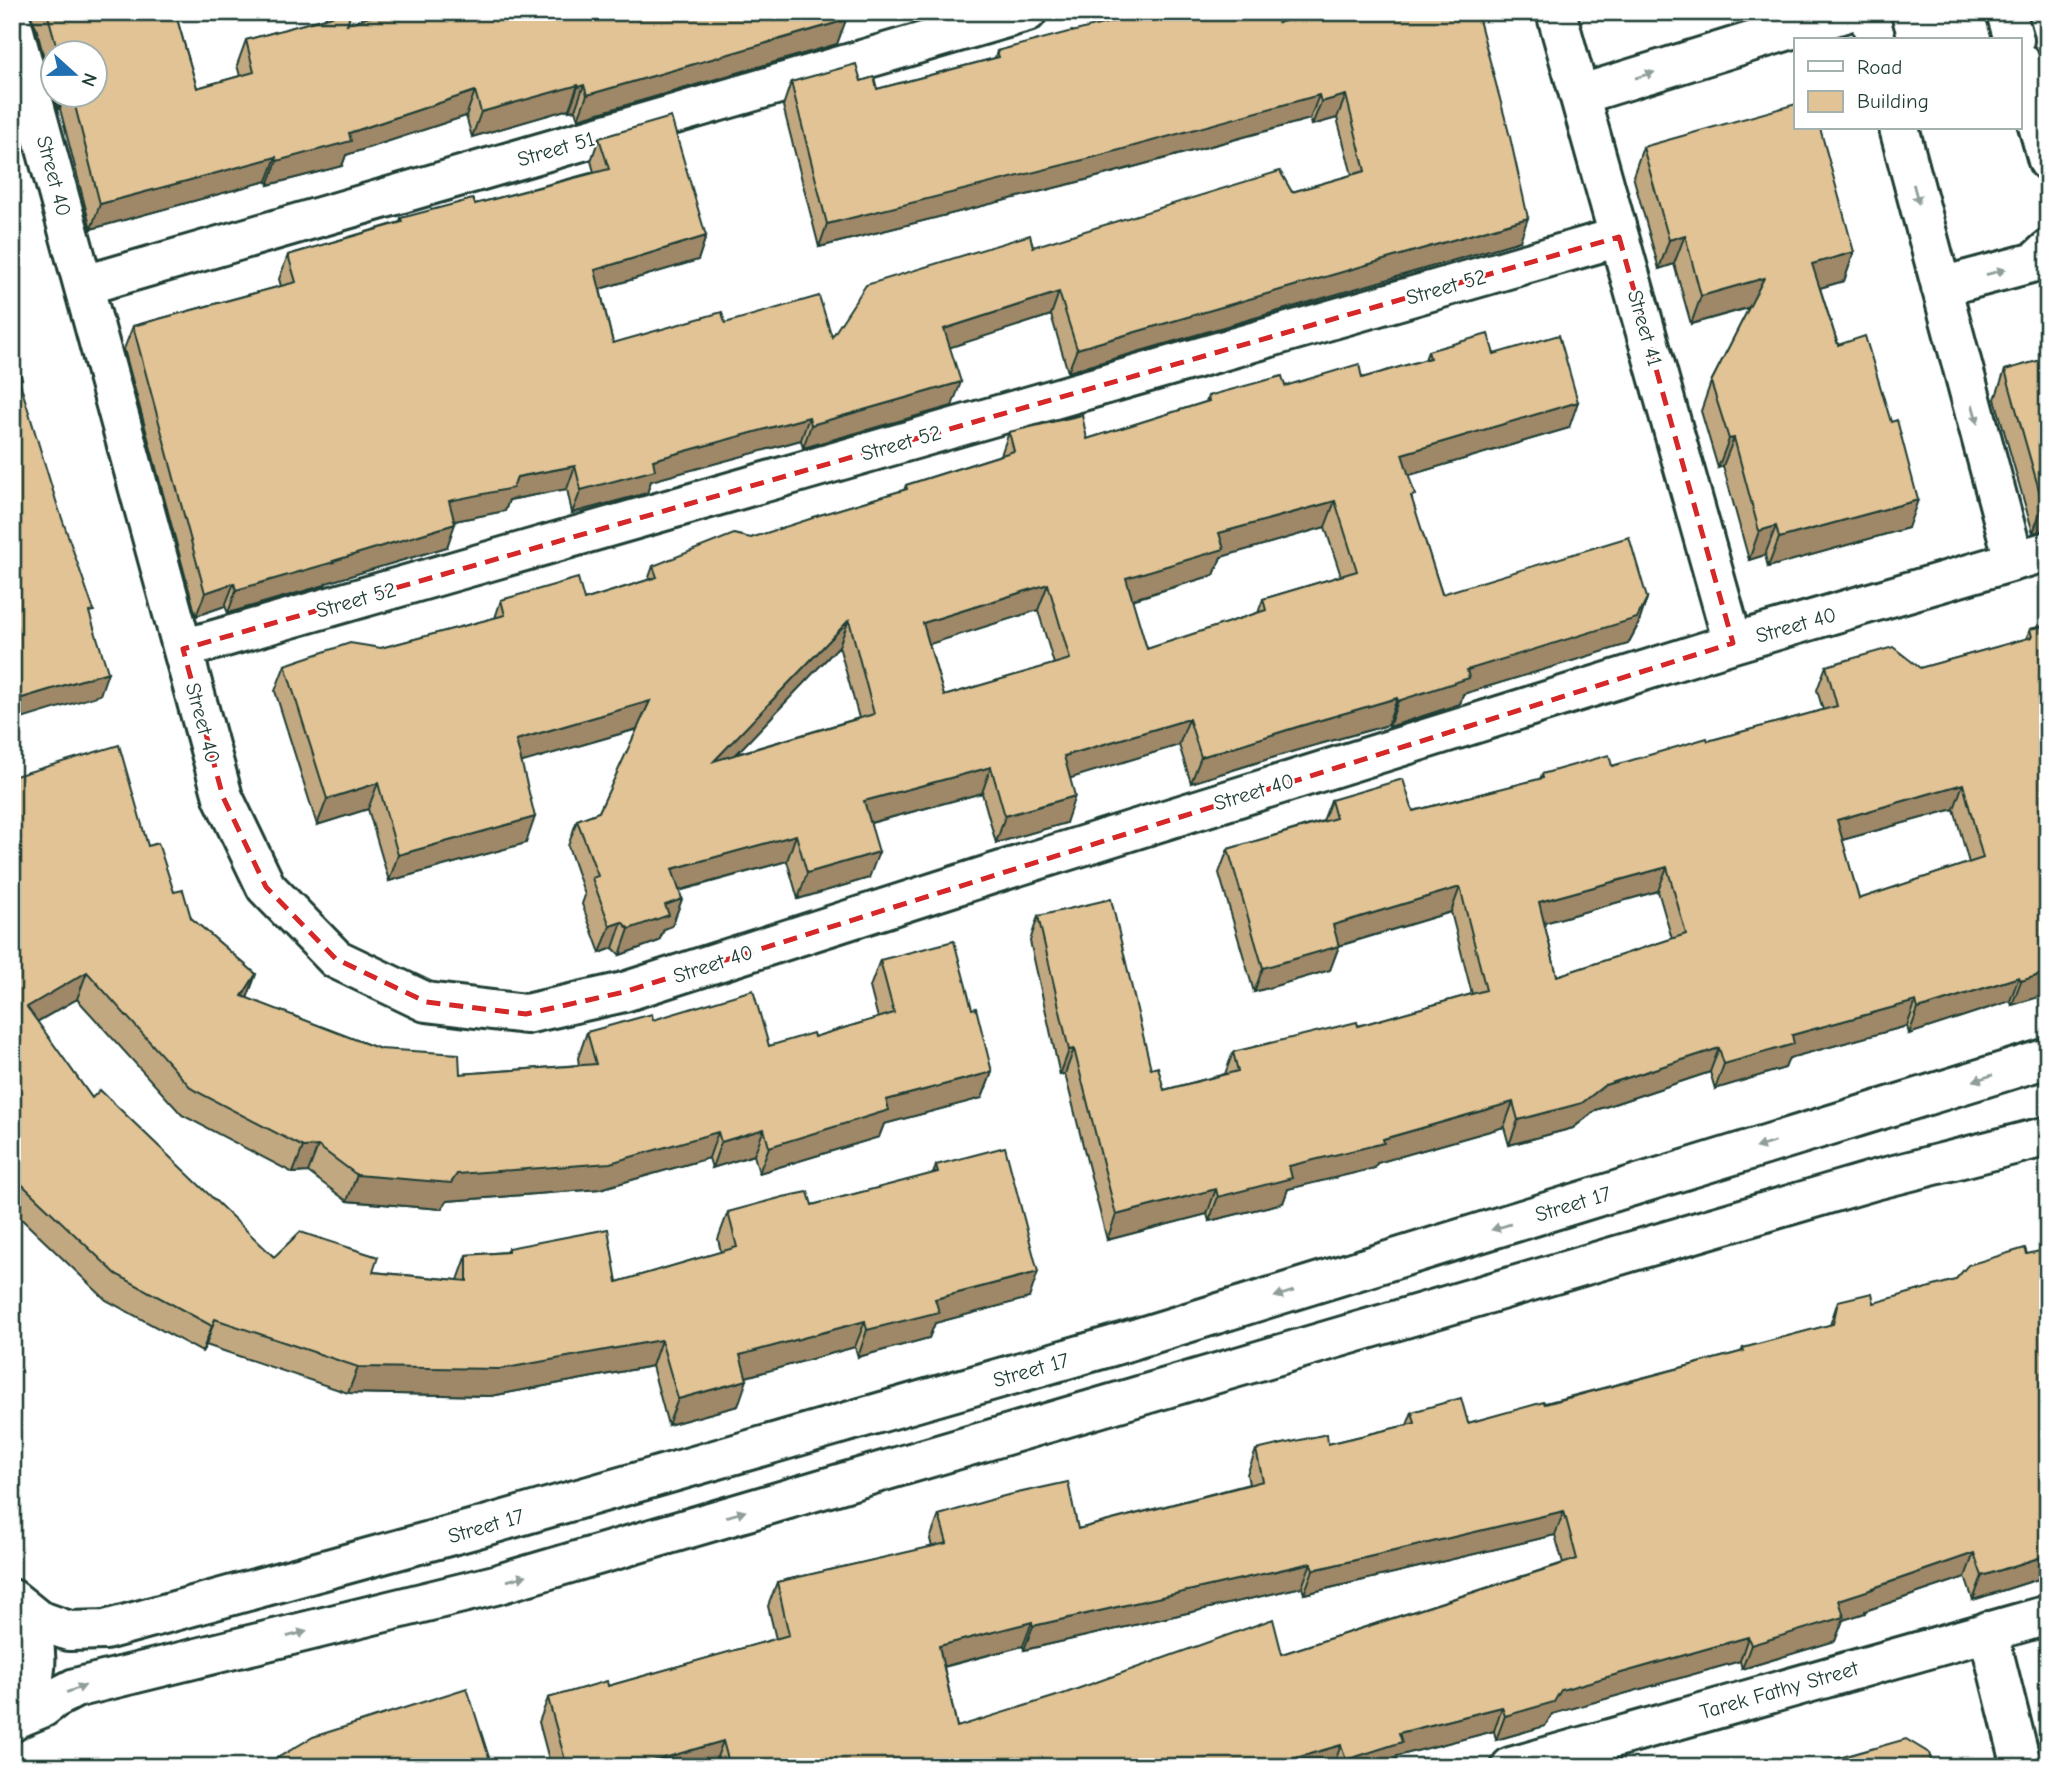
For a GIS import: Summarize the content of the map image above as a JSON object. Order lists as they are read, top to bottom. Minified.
{"streets":{"street":["Street 51","Street 40","Street 52","Street 41","Street 17","Tarek Fathy Street"]},"crossings":[["Street 51","Street 40"],["Street 40","Street 52"],["Street 40","Street 41"],["Street 52","Street 41"]],"legend":["Road","Building"],"north":"right"}
